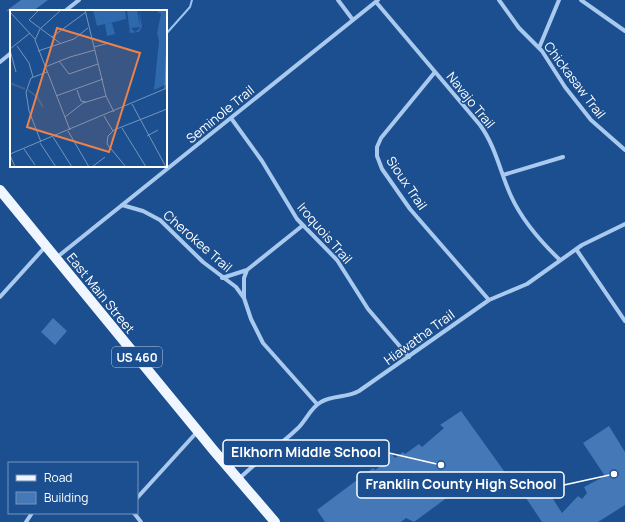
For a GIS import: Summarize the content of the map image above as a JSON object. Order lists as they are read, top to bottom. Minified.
{"streets":{"main road":["East Main Street","US 460"],"street":["Chickasaw Trail","Navajo Trail","Seminole Trail","Sioux Trail","Iroquois Trail","Cherokee Trail","Hiawatha Trail"]},"crossings":[["Navajo Trail","Seminole Trail"],["Navajo Trail","Sioux Trail"],["Navajo Trail","Hiawatha Trail"],["Seminole Trail","Iroquois Trail"],["Seminole Trail","Cherokee Trail"],["Seminole Trail","East Main Street"],["Sioux Trail","Hiawatha Trail"],["Iroquois Trail","Hiawatha Trail"],["Cherokee Trail","Hiawatha Trail"]],"places":["Elkhorn Middle School","Franklin County High School"],"legend":["Road","Building"]}
